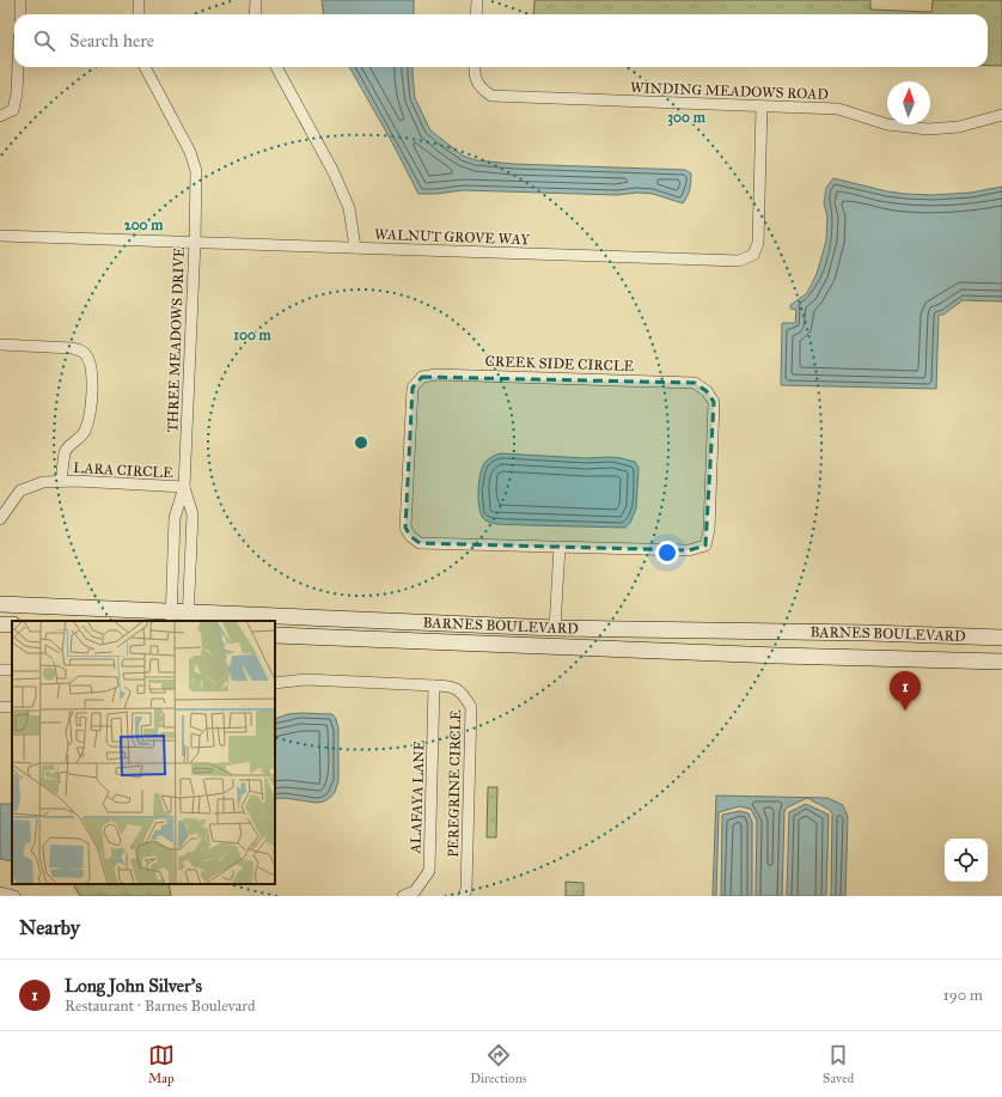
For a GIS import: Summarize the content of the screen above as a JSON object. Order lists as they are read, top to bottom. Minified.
{"streets":{"main road":["BARNES BOULEVARD"],"street":["WINDING MEADOWS ROAD","WALNUT GROVE WAY","THREE MEADOWS DRIVE","CREEK SIDE CIRCLE","LARA CIRCLE","PEREGRINE CIRCLE","ALAFAYA LANE"]},"crossings":[["WINDING MEADOWS ROAD","WALNUT GROVE WAY"],["WALNUT GROVE WAY","THREE MEADOWS DRIVE"],["THREE MEADOWS DRIVE","LARA CIRCLE"],["THREE MEADOWS DRIVE","BARNES BOULEVARD"],["PEREGRINE CIRCLE","ALAFAYA LANE"]],"north":"top","page":{"search":"Search here","pins":"1","heading":"Nearby","list":[{"mark":"1","name":"Long John Silver's","note":"Restaurant · Barnes Boulevard","value":"190 m"}],"nav":["Map","Directions","Saved"]},"rings":["300 m","200 m","100 m"]}
